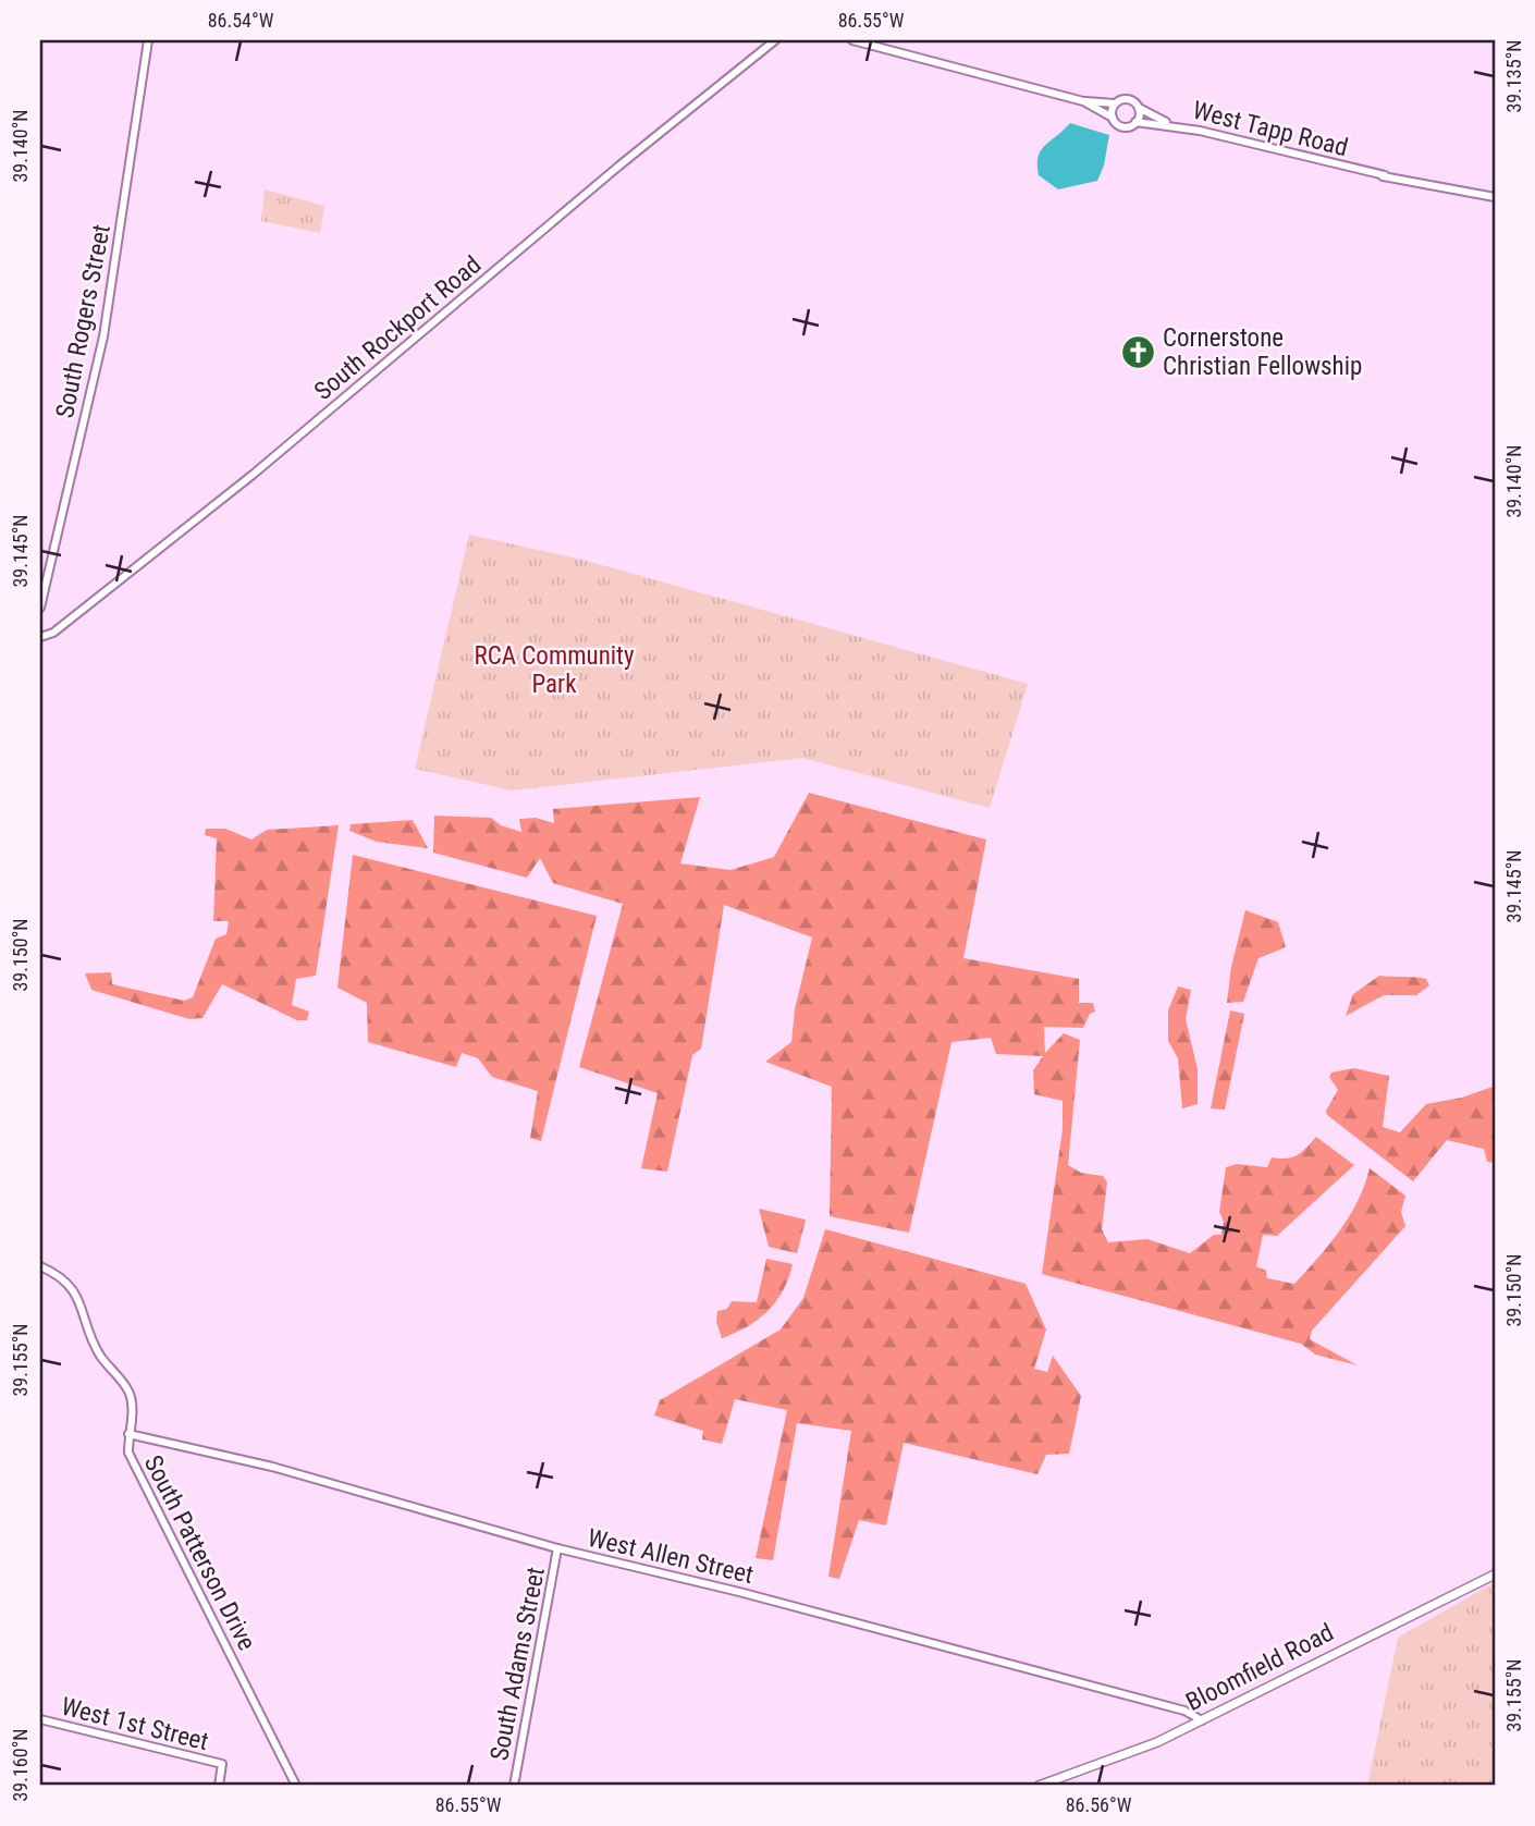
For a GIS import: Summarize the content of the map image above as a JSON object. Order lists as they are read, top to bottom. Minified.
{"streets":{"main road":["Bloomfield Road"],"street":["West Tapp Road","South Rogers Street","South Rockport Road","South Patterson Drive","West Allen Street","South Adams Street","West 1st Street"]},"crossings":[["South Patterson Drive","West Allen Street"],["West Allen Street","South Adams Street"],["West Allen Street","Bloomfield Road"]],"parks":["RCA Community Park"],"places":{"church":["Cornerstone Christian Fellowship"]},"coordinates":["86.54°W","86.55°W","39.135°N","39.140°N","39.145°N","39.150°N","39.155°N","39.160°N","86.56°W"]}
